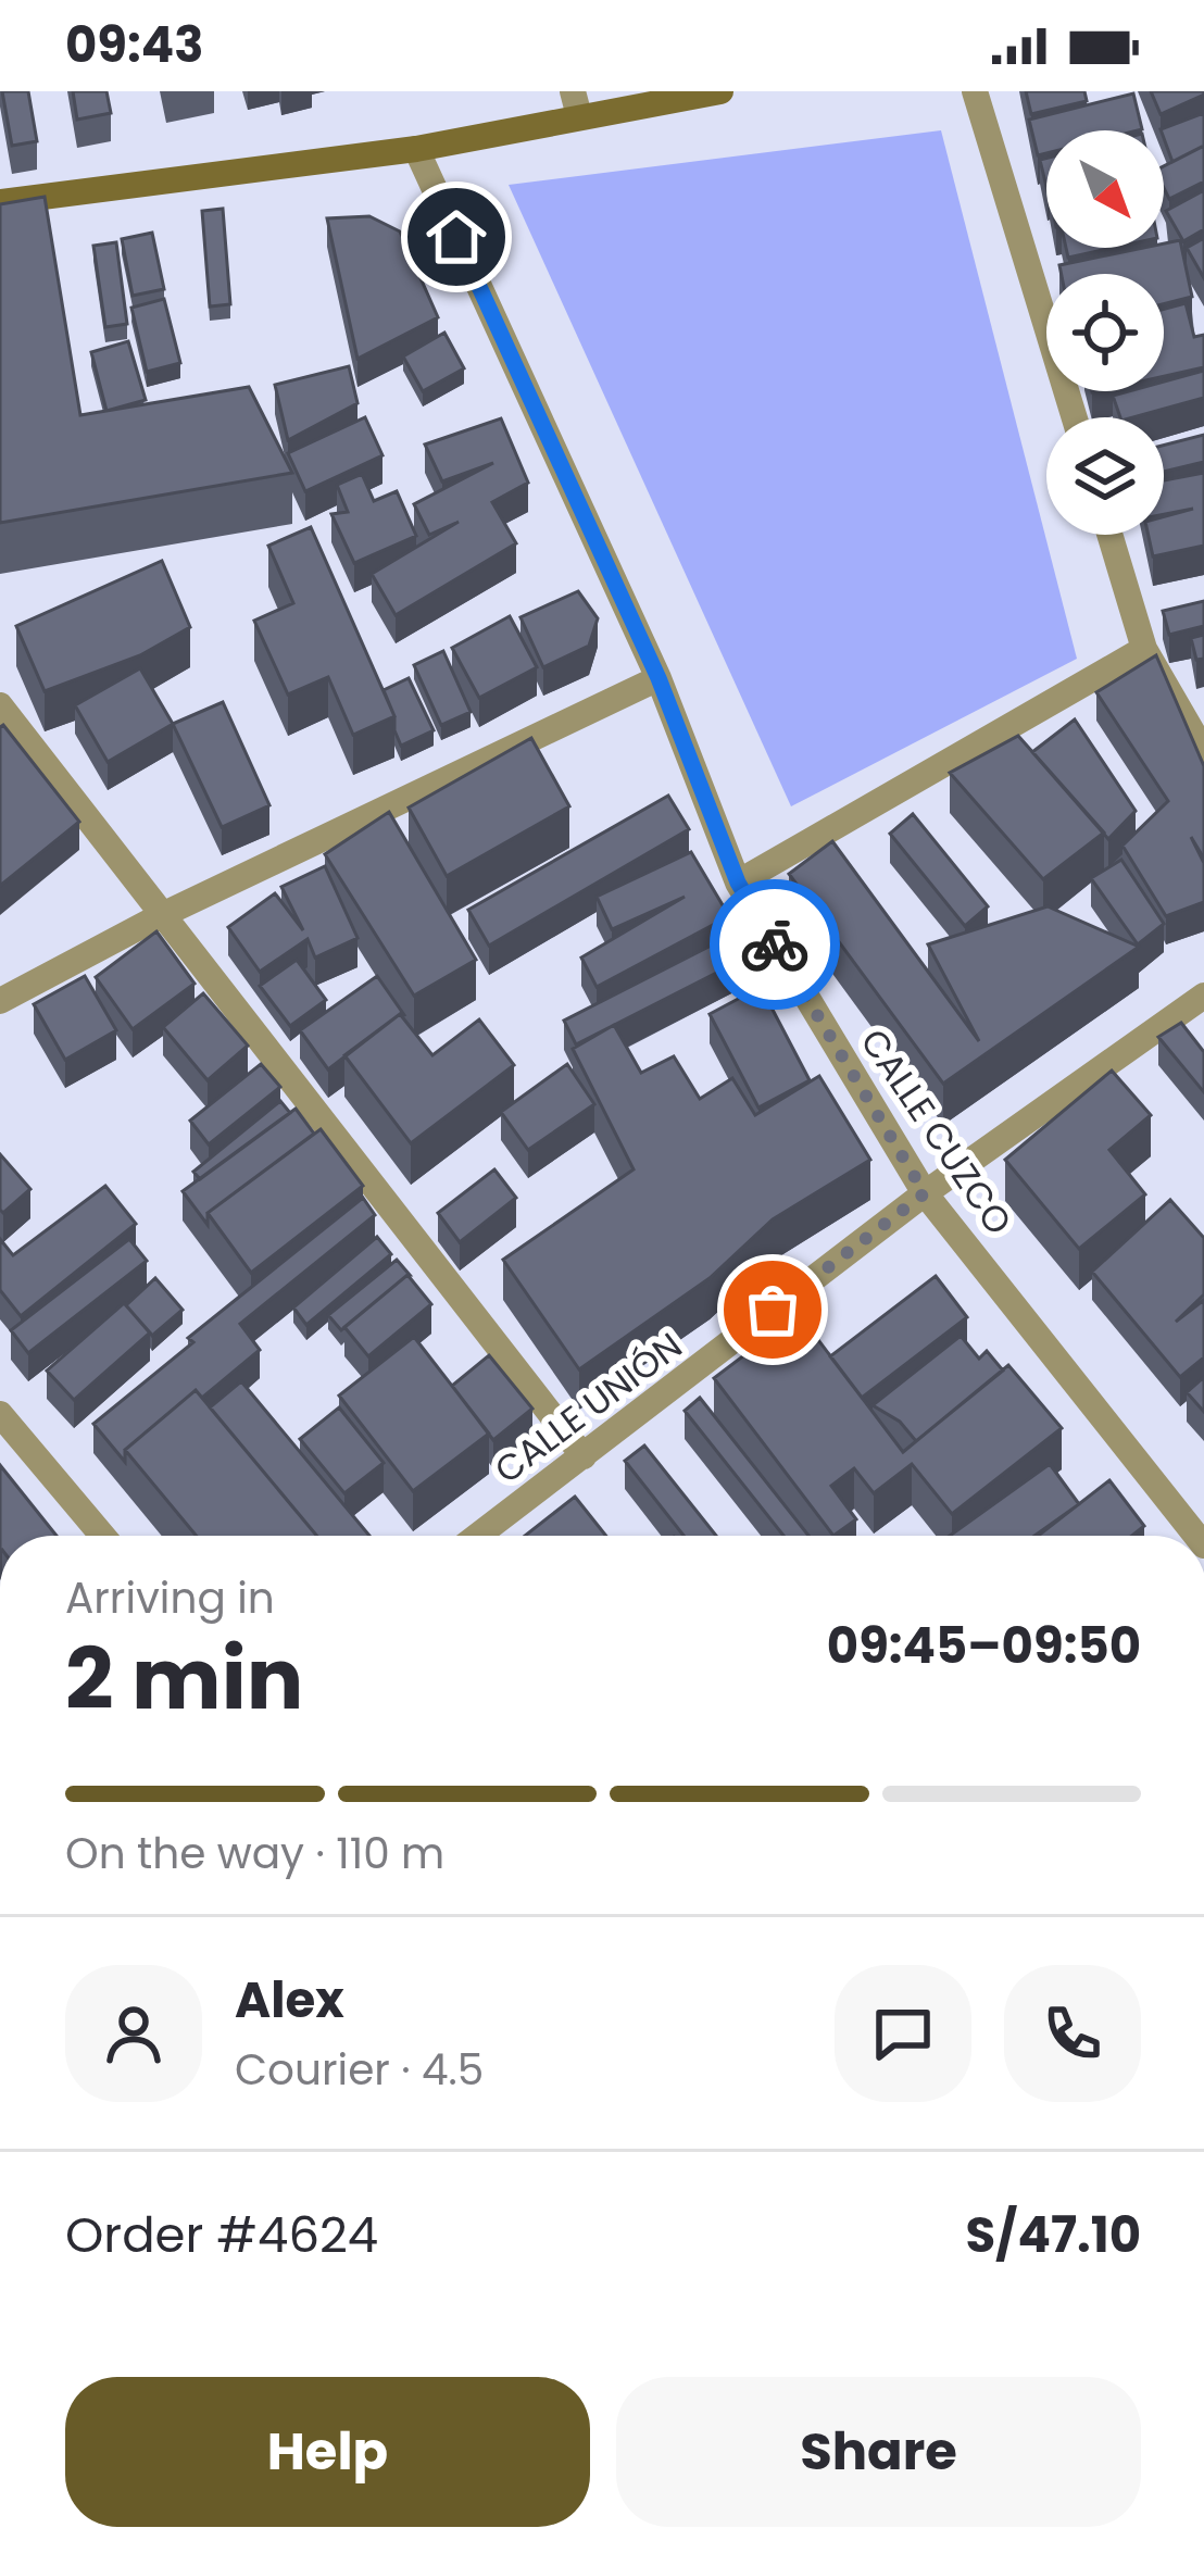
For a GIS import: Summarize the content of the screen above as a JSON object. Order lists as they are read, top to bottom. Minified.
{"streets":{"street":["CALLE CUZCO","CALLE UNIÓN"]},"crossings":[["CALLE CUZCO","CALLE UNIÓN"]],"north":"bottom right","page":{"status":"09:43","heading":["2 min","Arriving in","09:45–09:50"],"panel":["Alex","Courier · 4.5","Order #4624","S/47.10"],"bar":"On the way · 110 m","buttons":["Help","Share"]}}
